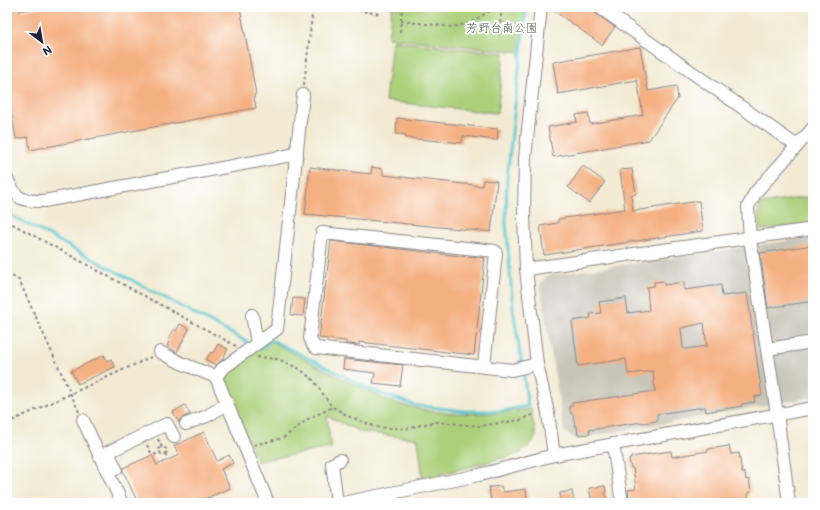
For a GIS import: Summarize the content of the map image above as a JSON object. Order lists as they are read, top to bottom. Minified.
{"parks":["芳野台南公園"],"north":"bottom right"}
